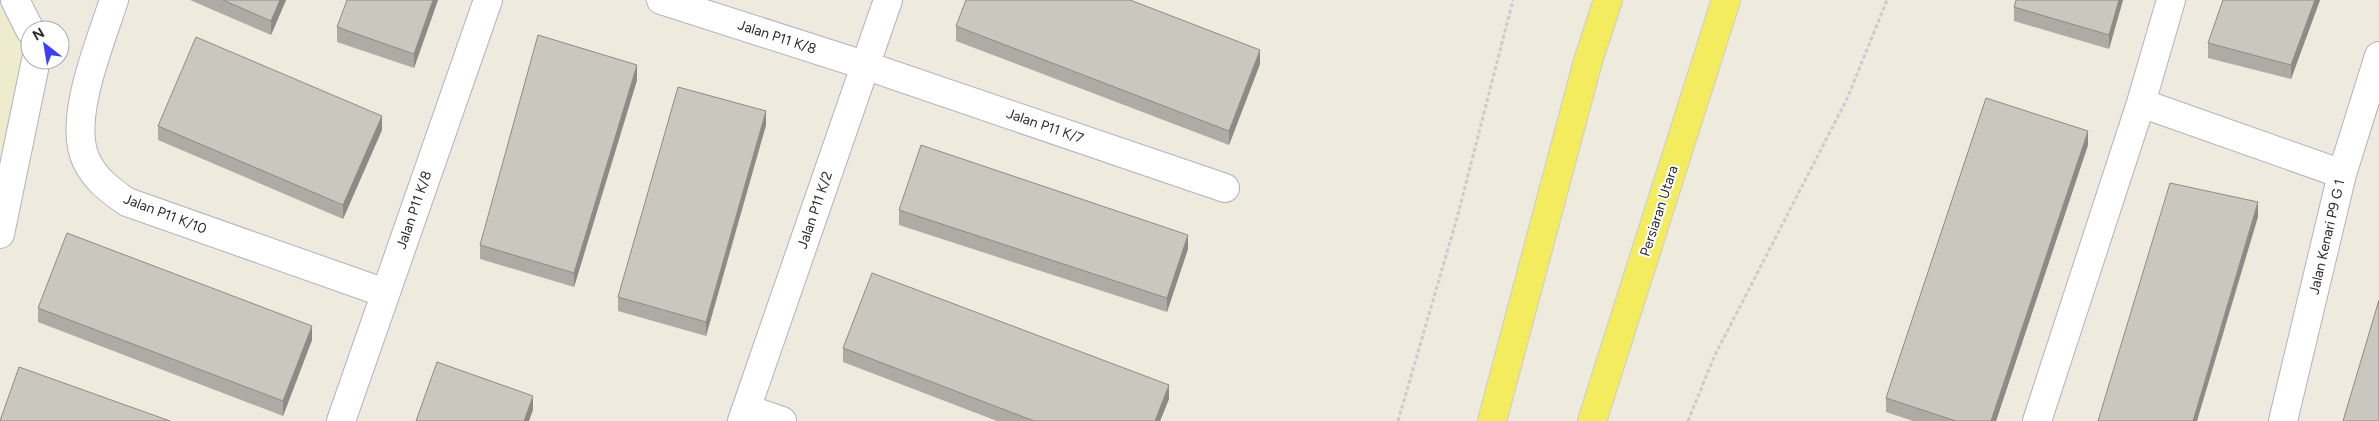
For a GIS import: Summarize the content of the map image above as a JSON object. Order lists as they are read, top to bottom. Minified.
{"streets":{"main road":["Persiaran Utara"],"street":["Jalan P11 K/8","Jalan P11 K/7","Jalan P11 K/2","Jalan P11 K/10","Jalan Kenari P9 G 1"]},"crossings":[["Jalan P11 K/8","Jalan P11 K/7"],["Jalan P11 K/8","Jalan P11 K/2"],["Jalan P11 K/8","Jalan P11 K/10"],["Jalan P11 K/7","Jalan P11 K/2"]],"north":"top left"}
